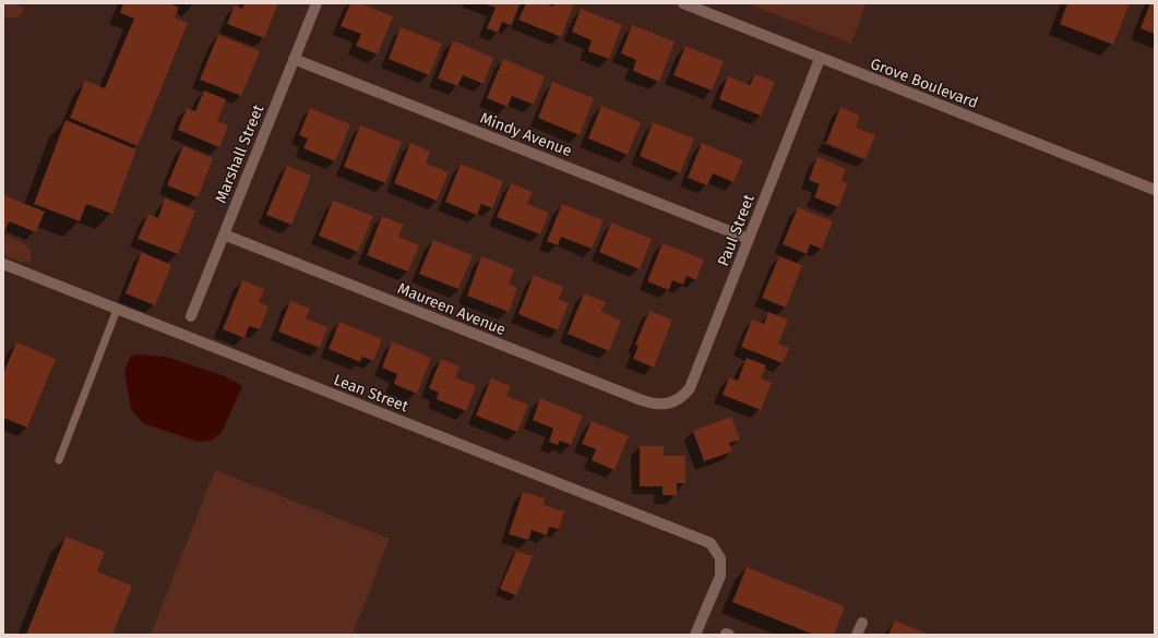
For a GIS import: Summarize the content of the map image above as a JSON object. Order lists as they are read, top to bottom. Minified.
{"streets":{"street":["Grove Boulevard","Mindy Avenue","Marshall Street","Paul Street","Maureen Avenue","Lean Street"]},"crossings":[["Grove Boulevard","Paul Street"],["Mindy Avenue","Marshall Street"],["Mindy Avenue","Paul Street"],["Marshall Street","Maureen Avenue"],["Paul Street","Maureen Avenue"]]}
